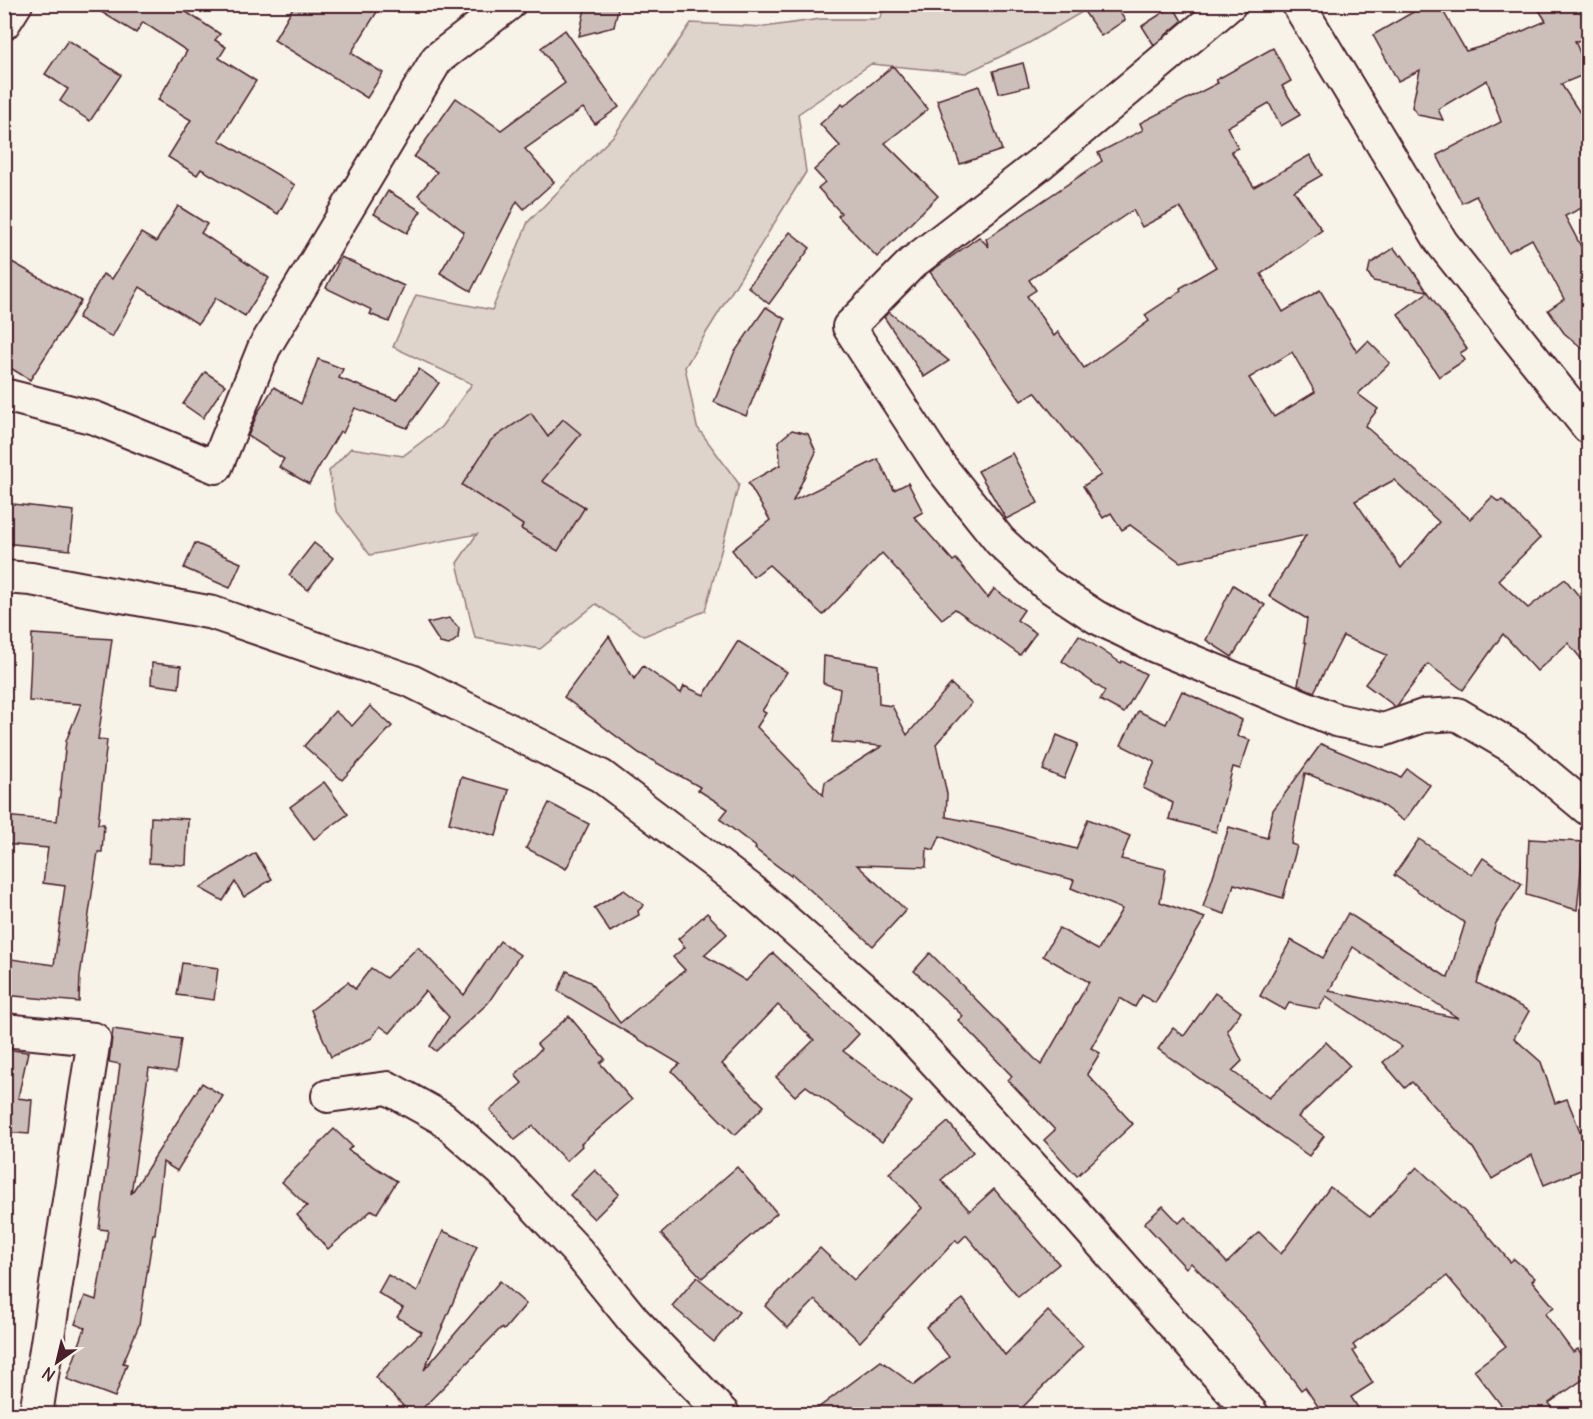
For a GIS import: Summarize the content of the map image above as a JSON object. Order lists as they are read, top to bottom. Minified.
{"north":"bottom left"}
